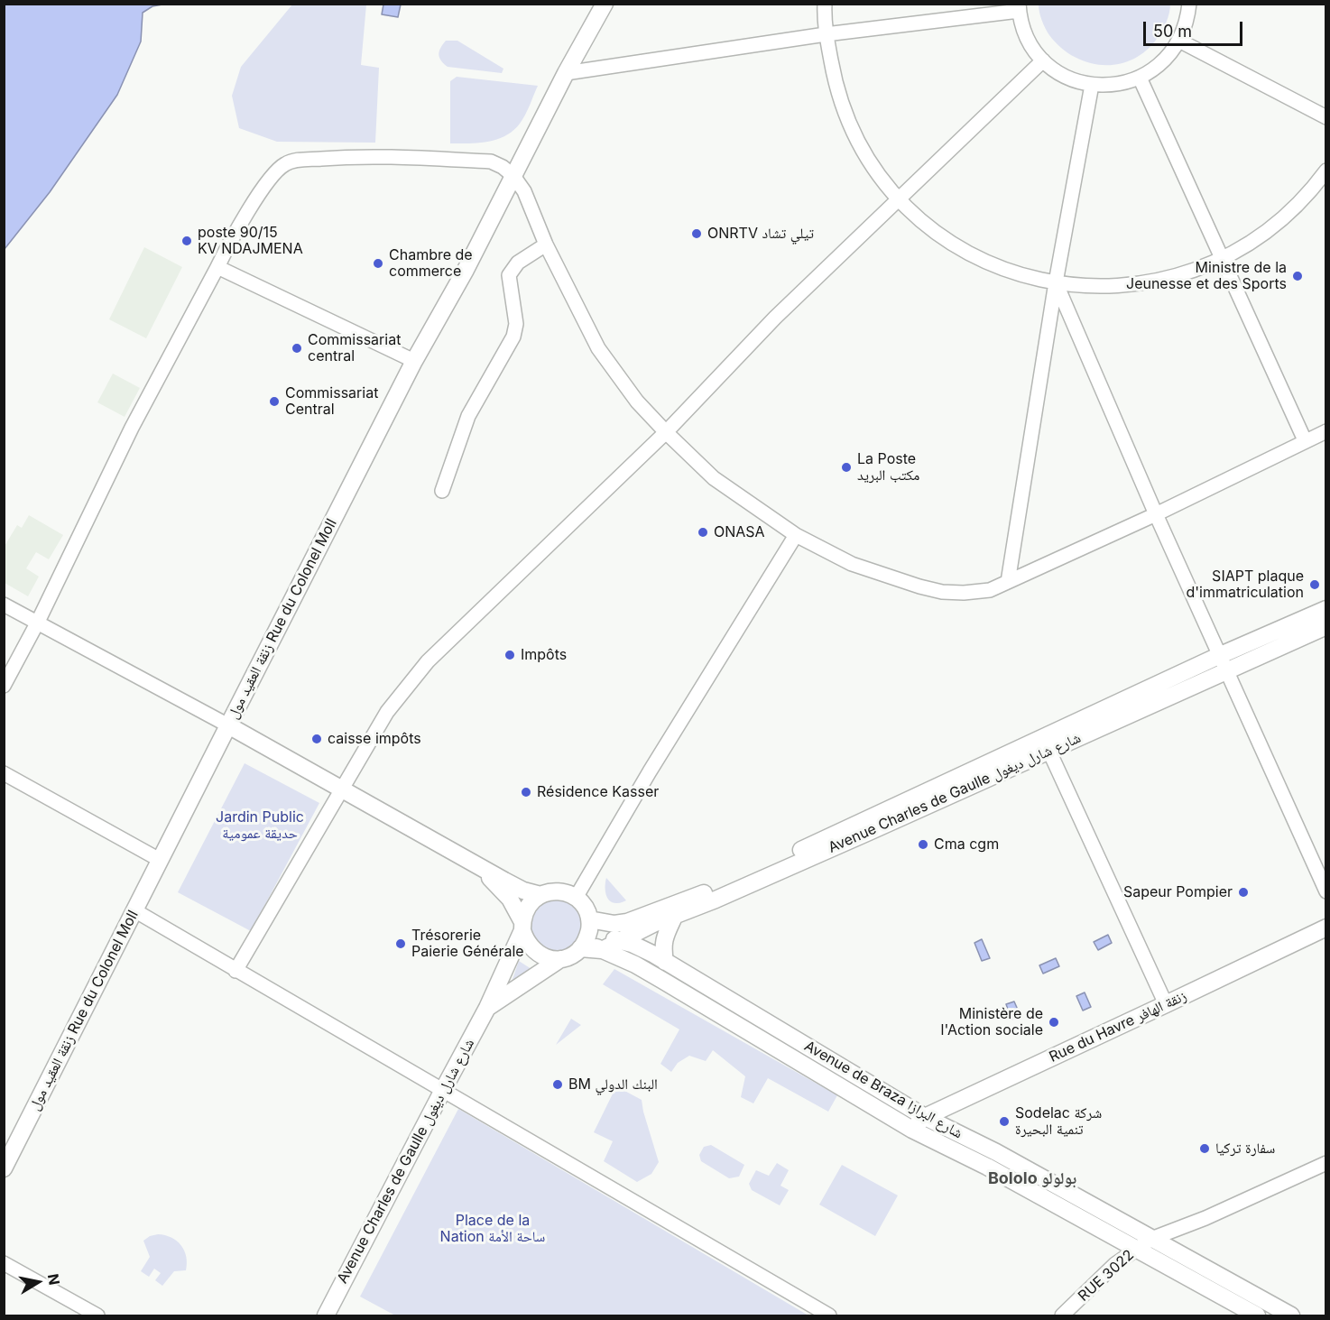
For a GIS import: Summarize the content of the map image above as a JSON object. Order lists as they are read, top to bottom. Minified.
{"streets":{"main road":["زنقة العقيد مول Rue du Colonel Moll","Avenue Charles de Gaulle شارع شارل ديغول","Rue du Havre زنقة الهافر","Avenue de Braza شارع البرازا"],"street":["RUE 3022"]},"crossings":[["Avenue Charles de Gaulle شارع شارل ديغول","Avenue de Braza شارع البرازا"],["Rue du Havre زنقة الهافر","Avenue de Braza شارع البرازا"],["Avenue de Braza شارع البرازا","RUE 3022"]],"districts":["Bololo بولولو"],"parks":["Jardin Public حديقة عمومية","Place de la Nation ساحة الأمة"],"places":["ONRTV تيلي تشاد","poste 90/15 KV NDAJMENA","Chambre de commerce","Ministre de la Jeunesse et des Sports","Commissariat central","Commissariat Central","La Poste مكتب البريد","ONASA","SIAPT plaque d'immatriculation","Impôts","caisse impôts","Résidence Kasser","Cma cgm","Sapeur Pompier","Trésorerie Paierie Générale","Ministère de l'Action sociale","BM البنك الدولي","Sodelac شركة تنمية البحيرة","سفارة تركيا"],"scale_bar":"50 m","north":"right"}
